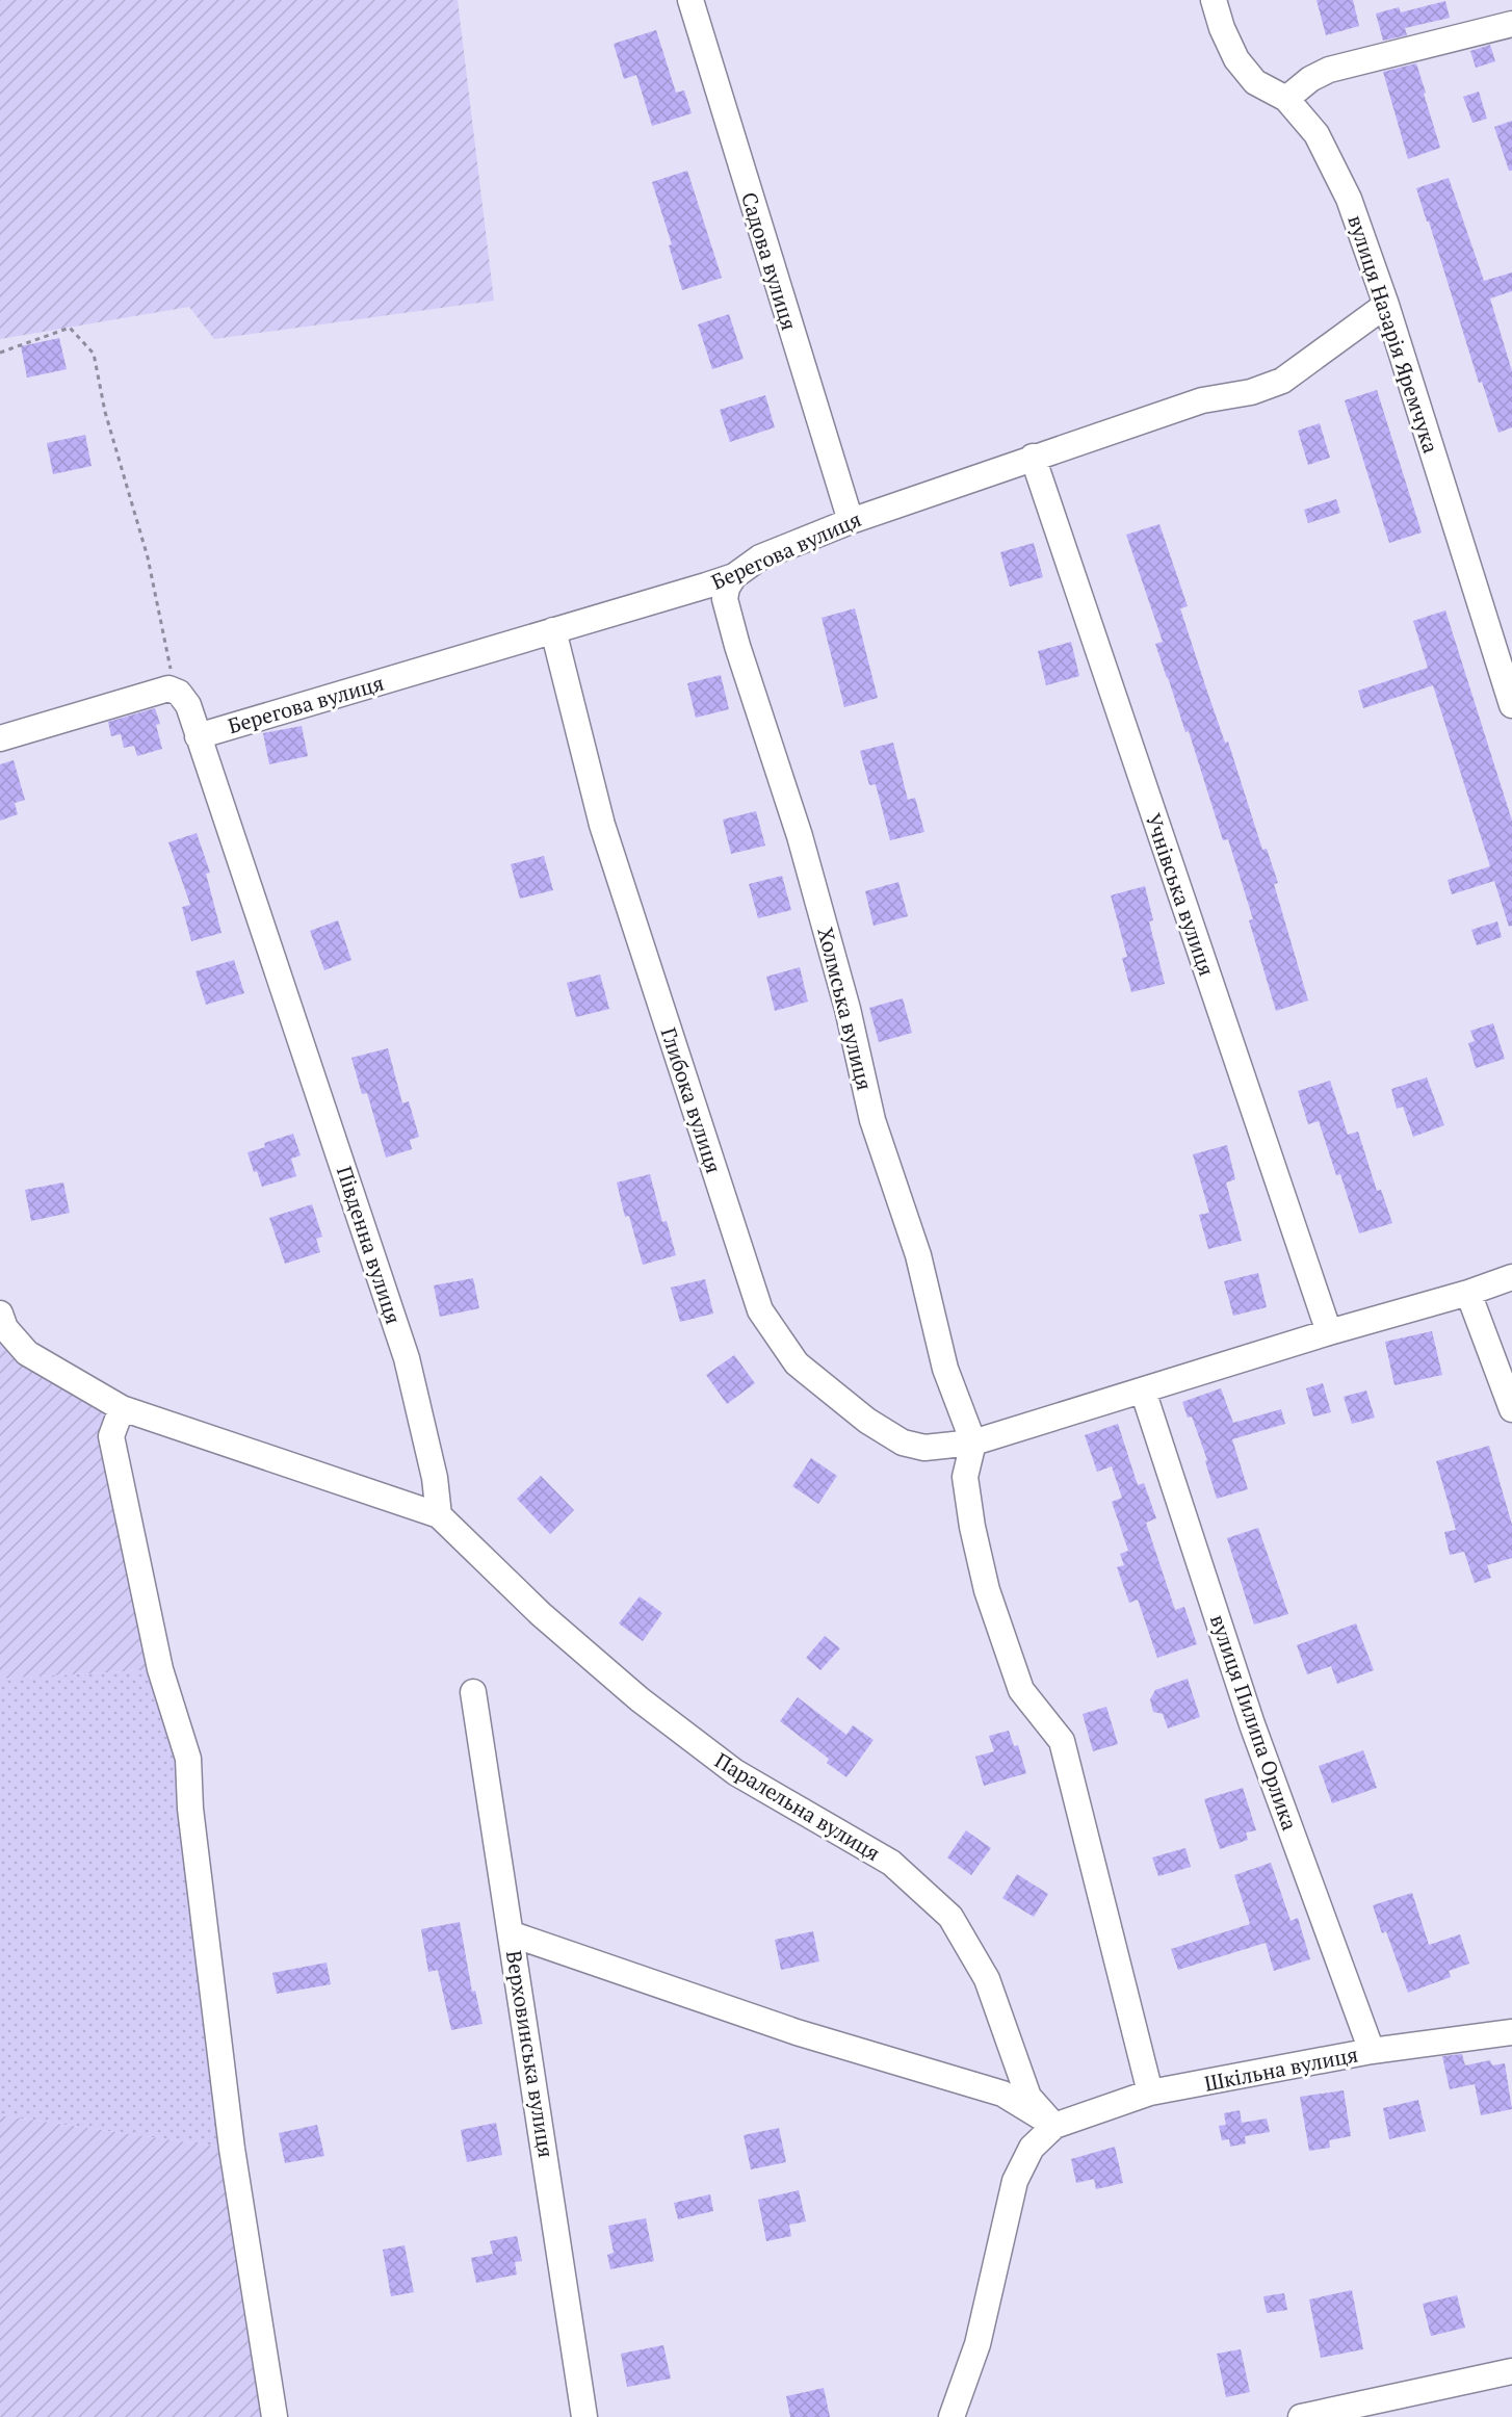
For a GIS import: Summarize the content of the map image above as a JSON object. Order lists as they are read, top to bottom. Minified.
{"streets":{"street":["Садова вулиця","вулиця Назарія Яремчука","Берегова вулиця","Учнівська вулиця","Холмська вулиця","Глибока вулиця","Південна вулиця","вулиця Пилипа Орлика","Паралельна вулиця","Верховинська вулиця","Шкільна вулиця"]},"crossings":[["Садова вулиця","Берегова вулиця"],["вулиця Назарія Яремчука","Берегова вулиця"],["Берегова вулиця","Учнівська вулиця"],["Берегова вулиця","Холмська вулиця"],["Берегова вулиця","Глибока вулиця"],["Берегова вулиця","Південна вулиця"],["Учнівська вулиця","Глибока вулиця"],["Холмська вулиця","Глибока вулиця"],["Глибока вулиця","вулиця Пилипа Орлика"],["Південна вулиця","Паралельна вулиця"],["вулиця Пилипа Орлика","Шкільна вулиця"],["Паралельна вулиця","Шкільна вулиця"]]}
